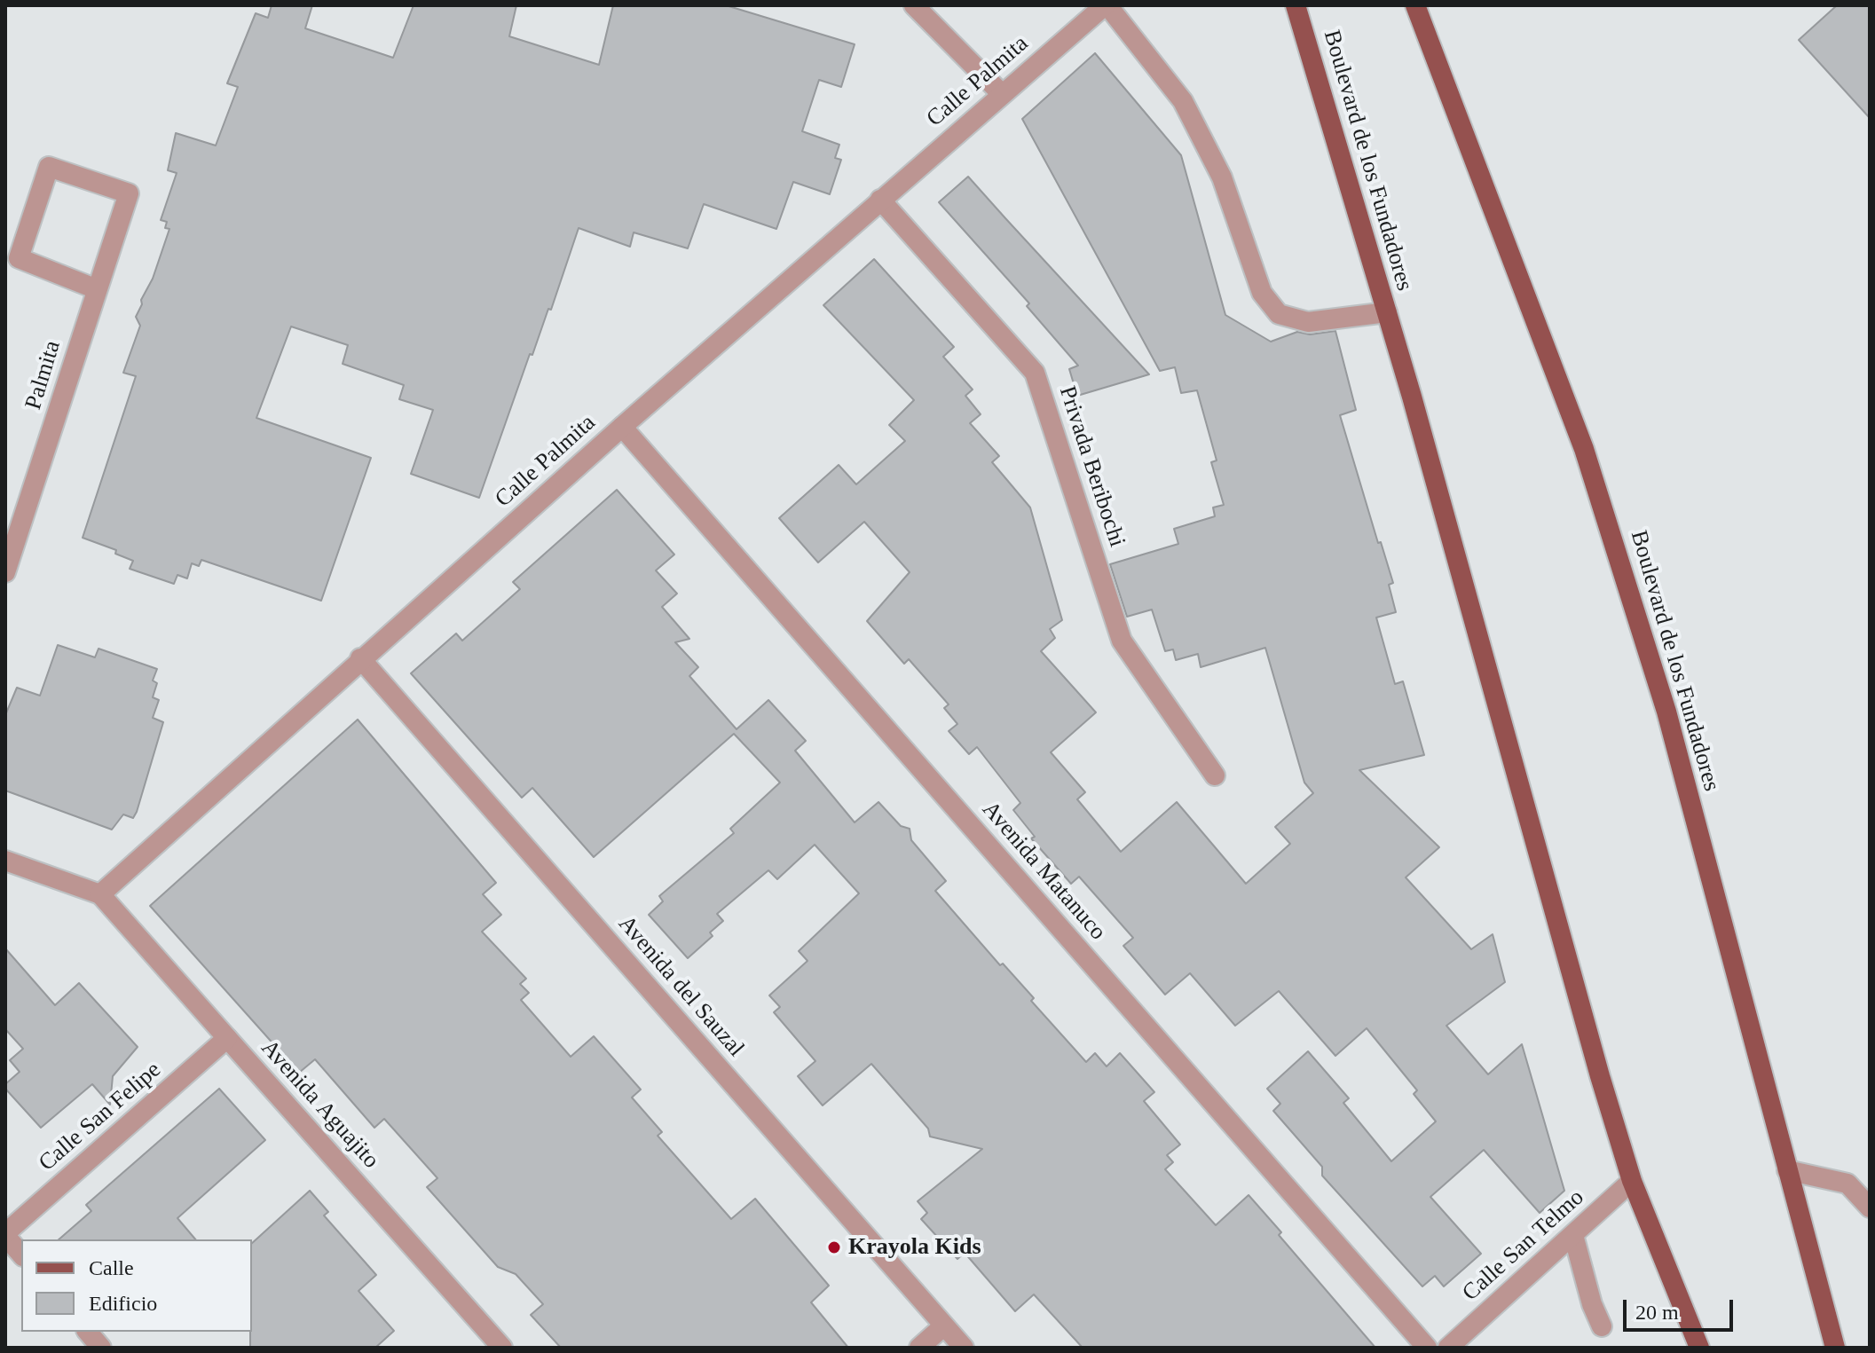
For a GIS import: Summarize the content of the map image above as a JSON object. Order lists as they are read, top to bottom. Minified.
{"streets":{"main road":["Boulevard de los Fundadores"],"street":["Calle Palmita","Palmita","Privada Beribochi","Avenida Matanuco","Avenida del Sauzal","Avenida Aguajito","Calle San Felipe","Calle San Telmo"]},"crossings":[["Calle Palmita","Privada Beribochi"],["Calle Palmita","Avenida Matanuco"],["Calle Palmita","Avenida del Sauzal"],["Calle Palmita","Avenida Aguajito"],["Boulevard de los Fundadores","Calle San Telmo"],["Avenida Aguajito","Calle San Felipe"]],"places":["Krayola Kids"],"legend":["Calle","Edificio"],"scale_bar":"20 m"}
